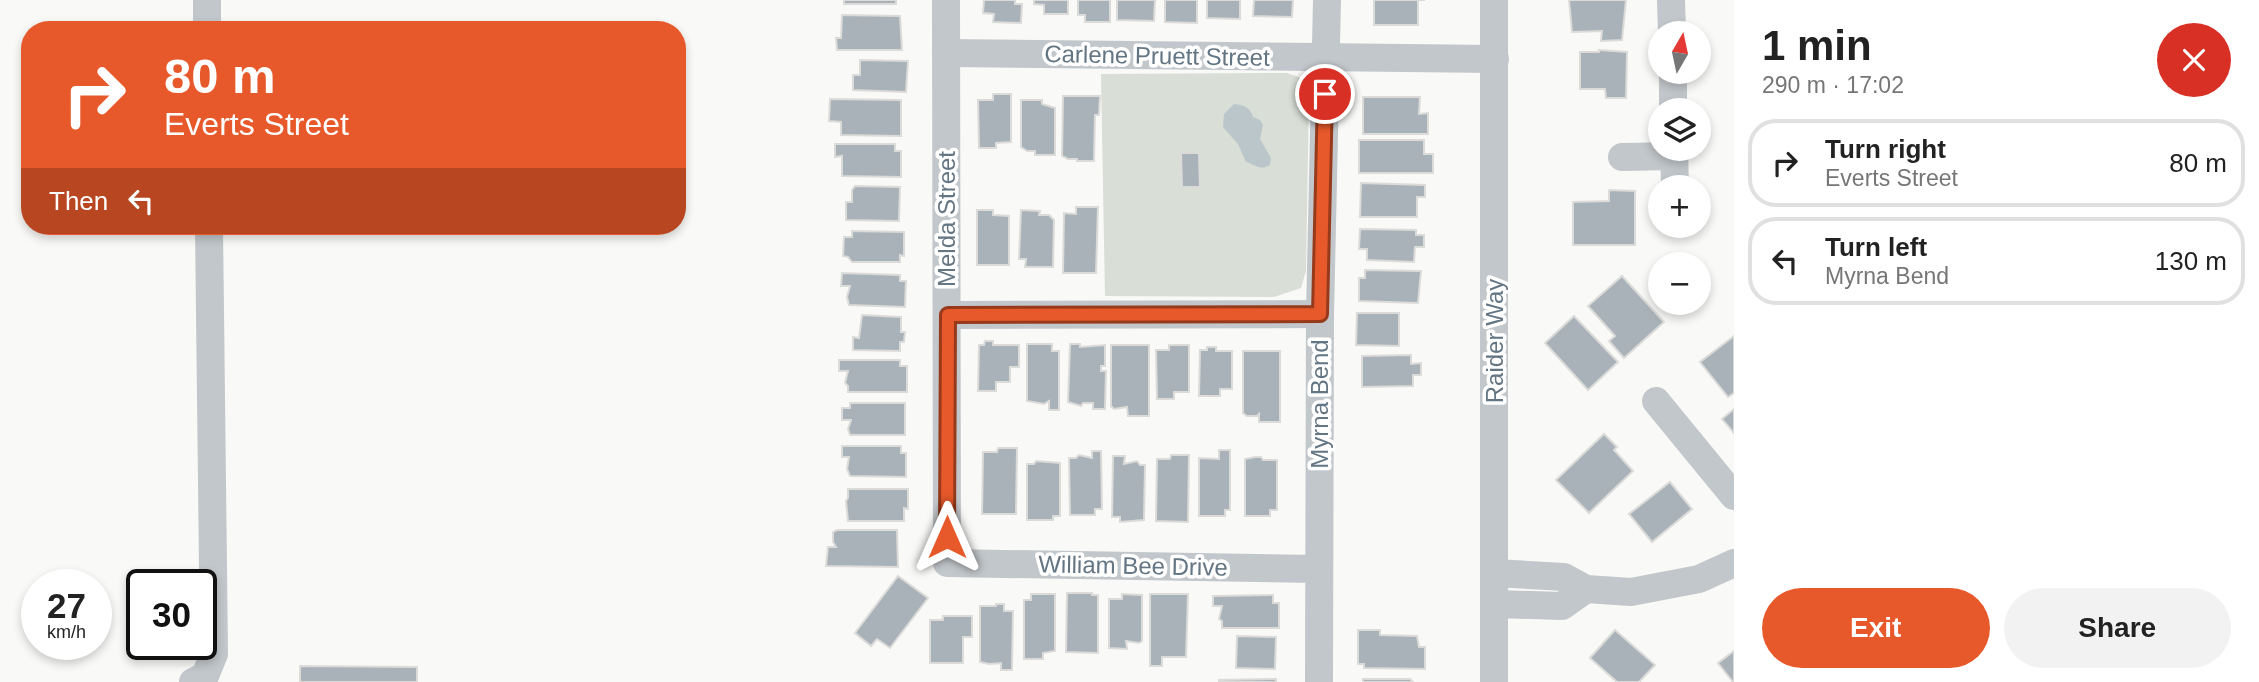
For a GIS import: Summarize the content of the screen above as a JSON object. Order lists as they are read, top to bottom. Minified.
{"streets":{"street":["Carlene Pruett Street","Melda Street","Raider Way","Myrna Bend","William Bee Drive"]},"crossings":[["Carlene Pruett Street","Melda Street"],["Carlene Pruett Street","Raider Way"],["Carlene Pruett Street","Myrna Bend"],["Melda Street","William Bee Drive"],["Myrna Bend","William Bee Drive"]],"north":"top","page":{"heading":["1 min","290 m · 17:02"],"map_buttons":["+","−"],"turn":["80 m","Everts Street"],"list":[{"name":"Turn right","note":"Everts Street","value":"80 m"},{"name":"Turn left","note":"Myrna Bend","value":"130 m"}],"then":"Then","speed":"27 km/h","limit":"30","buttons":["Exit","Share"]}}
